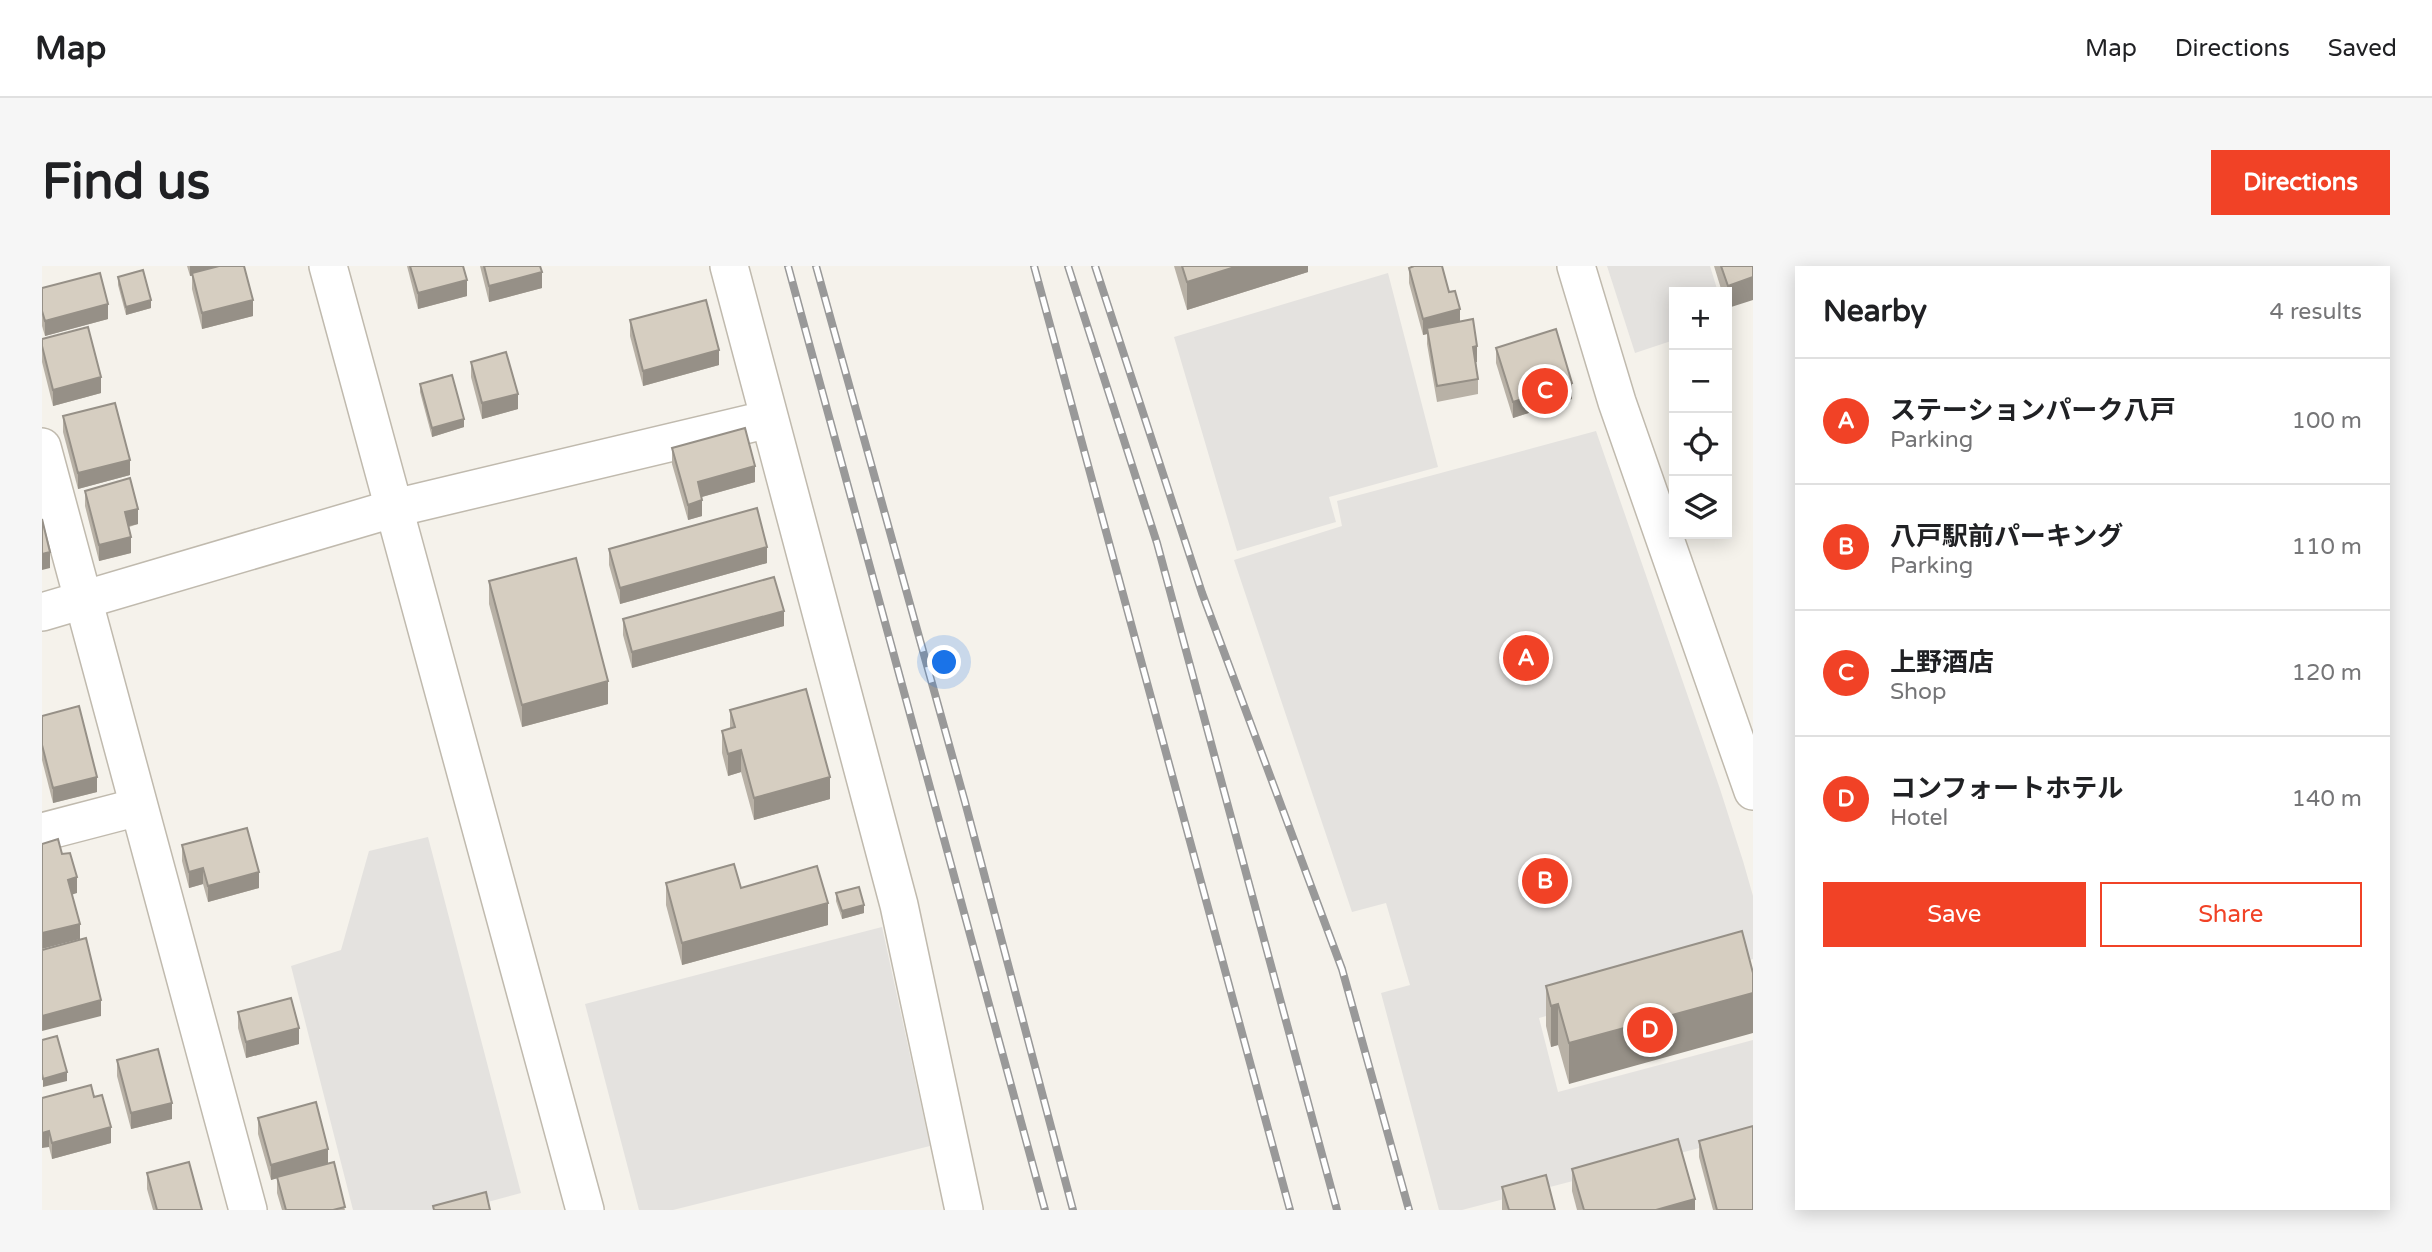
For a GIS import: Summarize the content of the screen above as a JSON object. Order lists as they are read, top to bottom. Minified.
{"page":{"header":"Map","nav":["Map","Directions","Saved"],"buttons":["Directions",["Save","Share"]],"title":"Find us","heading":["Nearby","4 results"],"map_buttons":["+","−"],"list":[{"mark":"A","name":"ステーションパーク八戸","note":"Parking","value":"100 m"},{"mark":"B","name":"八戸駅前パーキング","note":"Parking","value":"110 m"},{"mark":"C","name":"上野酒店","note":"Shop","value":"120 m"},{"mark":"D","name":"コンフォートホテル","note":"Hotel","value":"140 m"}],"pins":["C","A","B","D"]}}
